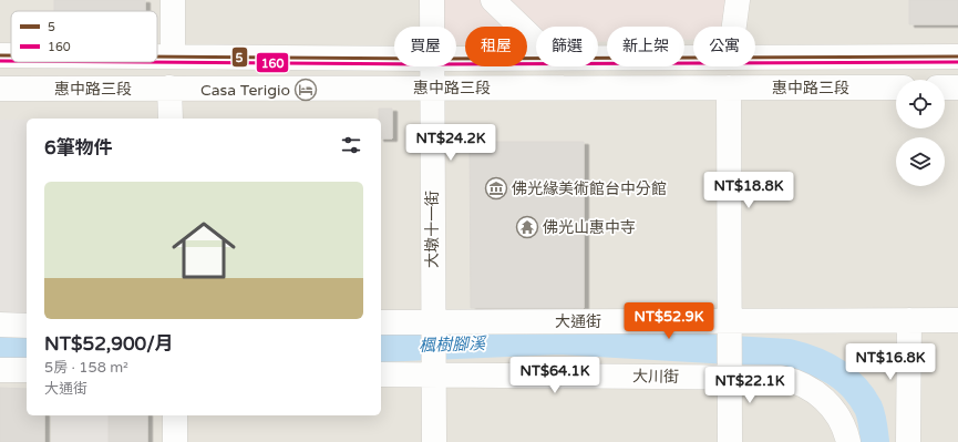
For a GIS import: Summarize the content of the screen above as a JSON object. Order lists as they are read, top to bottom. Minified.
{"streets":{"street":["惠中路三段","大墩十一街","大通街","大川街"]},"crossings":[["惠中路三段","大墩十一街"],["大墩十一街","大通街"],["大墩十一街","大川街"]],"water":["楓樹腳溪"],"places":{"hotel":["Casa Terigio"],"museum":["佛光緣美術館台中分館"],"temple":["佛光山惠中寺"]},"lines":["transit line 5","transit line 160"],"legend":["5","160"],"page":{"chip":["買屋","租屋","篩選","新上架","公寓"],"heading":"6筆物件","price":["NT$24.2K","NT$18.8K","NT$52.9K","NT$16.8K","NT$64.1K","NT$22.1K"],"list":[{"name":"NT$52,900/月","note":"5房 · 158 m² · 大通街"}]}}
